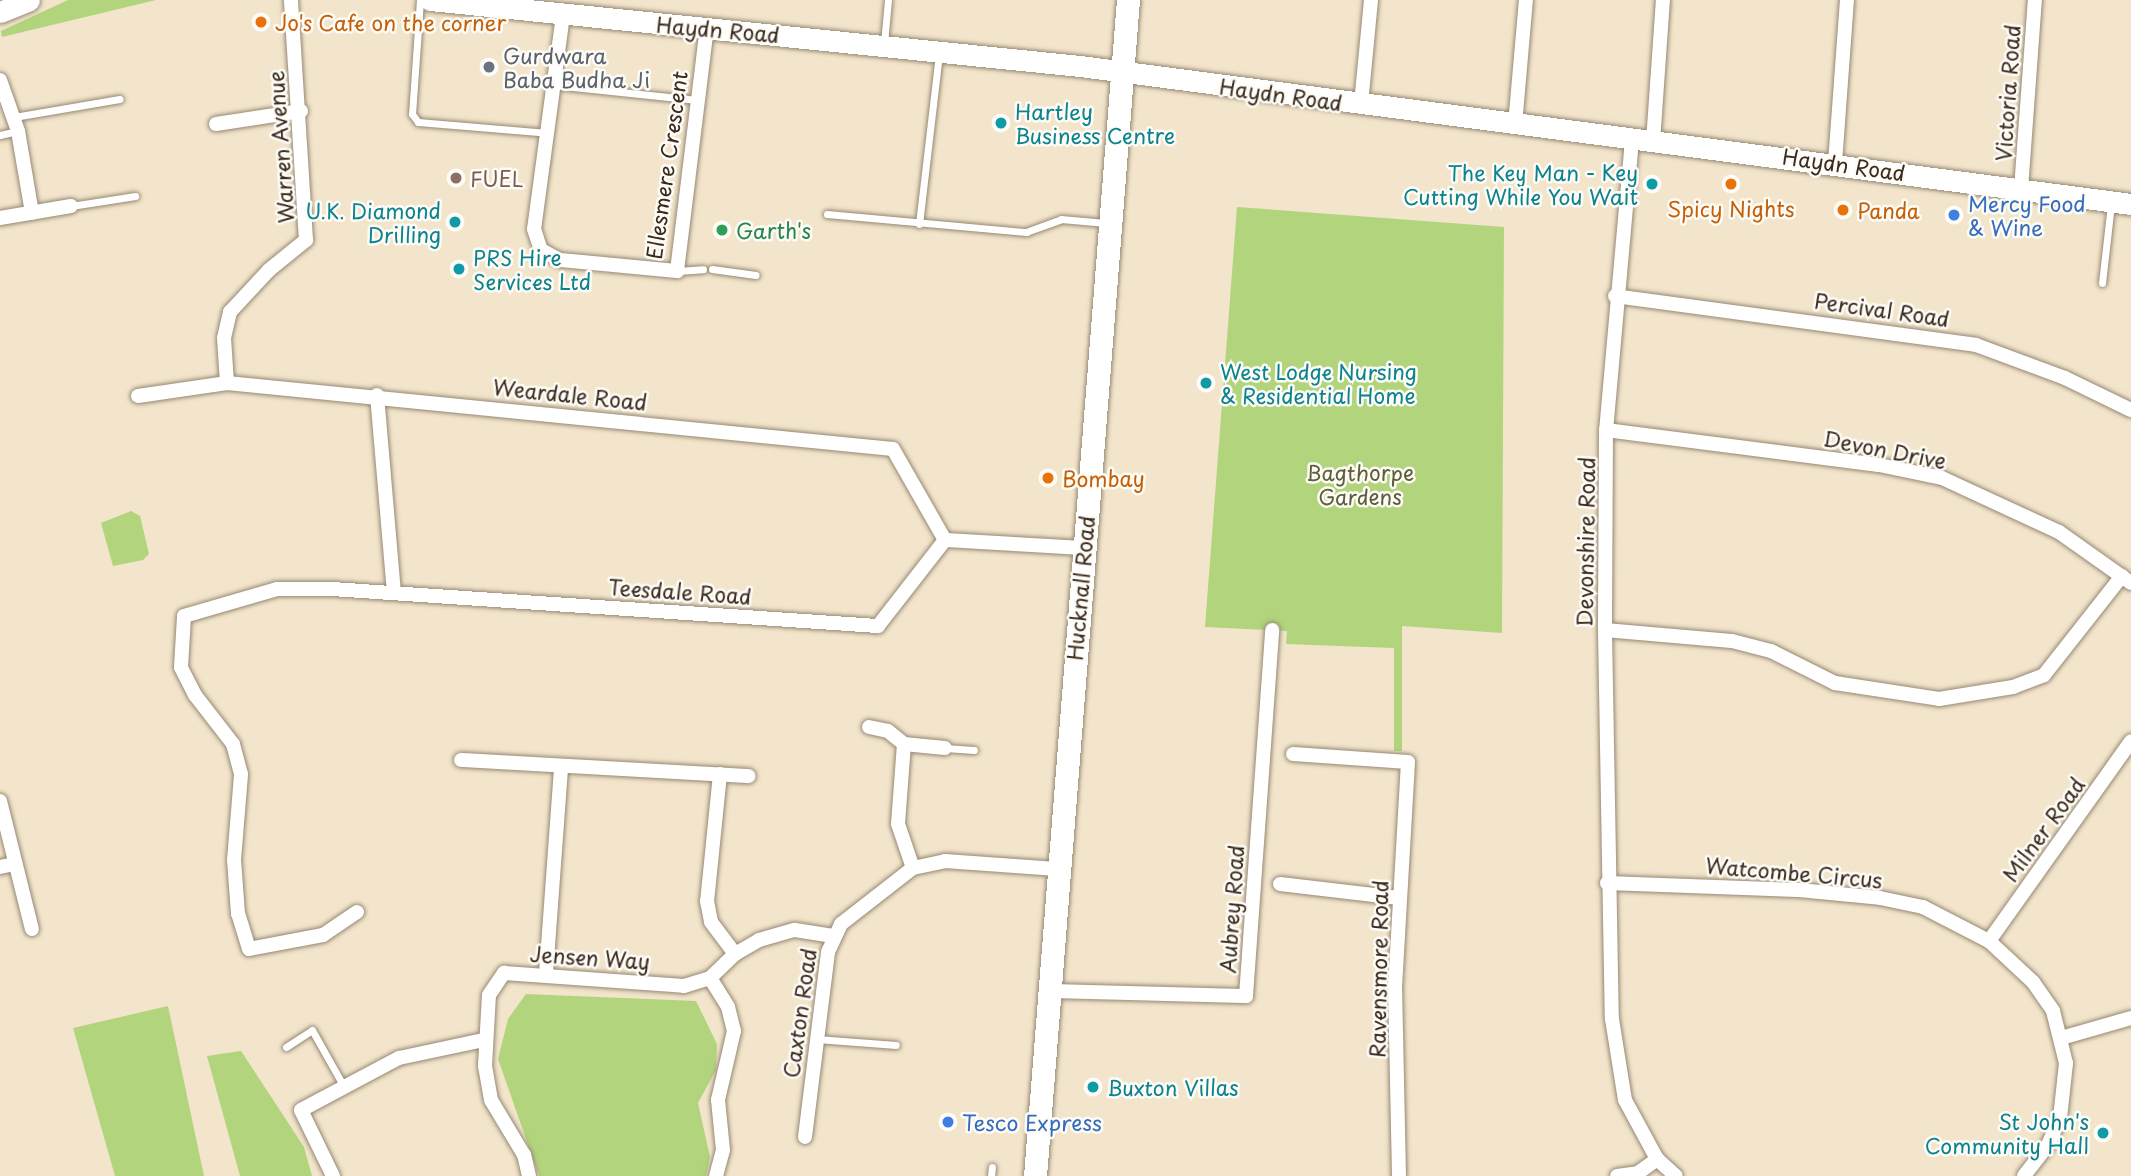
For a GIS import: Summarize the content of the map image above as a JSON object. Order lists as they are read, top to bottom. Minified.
{"streets":{"main road":["Hucknall Road"],"street":["Haydn Road","Victoria Road","Warren Avenue","Ellesmere Crescent","Percival Road","Weardale Road","Devon Drive","Devonshire Road","Teesdale Road","Milner Road","Watcombe Circus","Aubrey Road","Jensen Way","Ravensmore Road","Caxton Road"]},"crossings":[["Haydn Road","Victoria Road"],["Haydn Road","Ellesmere Crescent"],["Haydn Road","Devonshire Road"],["Haydn Road","Hucknall Road"],["Warren Avenue","Weardale Road"],["Percival Road","Devonshire Road"],["Weardale Road","Teesdale Road"],["Devon Drive","Devonshire Road"],["Devonshire Road","Watcombe Circus"],["Hucknall Road","Aubrey Road"],["Hucknall Road","Caxton Road"],["Milner Road","Watcombe Circus"]],"parks":["Bagthorpe Gardens"],"places":["Jo's Cafe on the corner","Gurdwara Baba Budha Ji","Hartley Business Centre","FUEL","The Key Man - Key Cutting While You Wait","Spicy Nights","Panda","Mercy Food & Wine","U.K. Diamond Drilling","Garth's","PRS Hire Services Ltd","West Lodge Nursing & Residential Home","Bombay","Buxton Villas","Tesco Express","St John's Community Hall"]}
